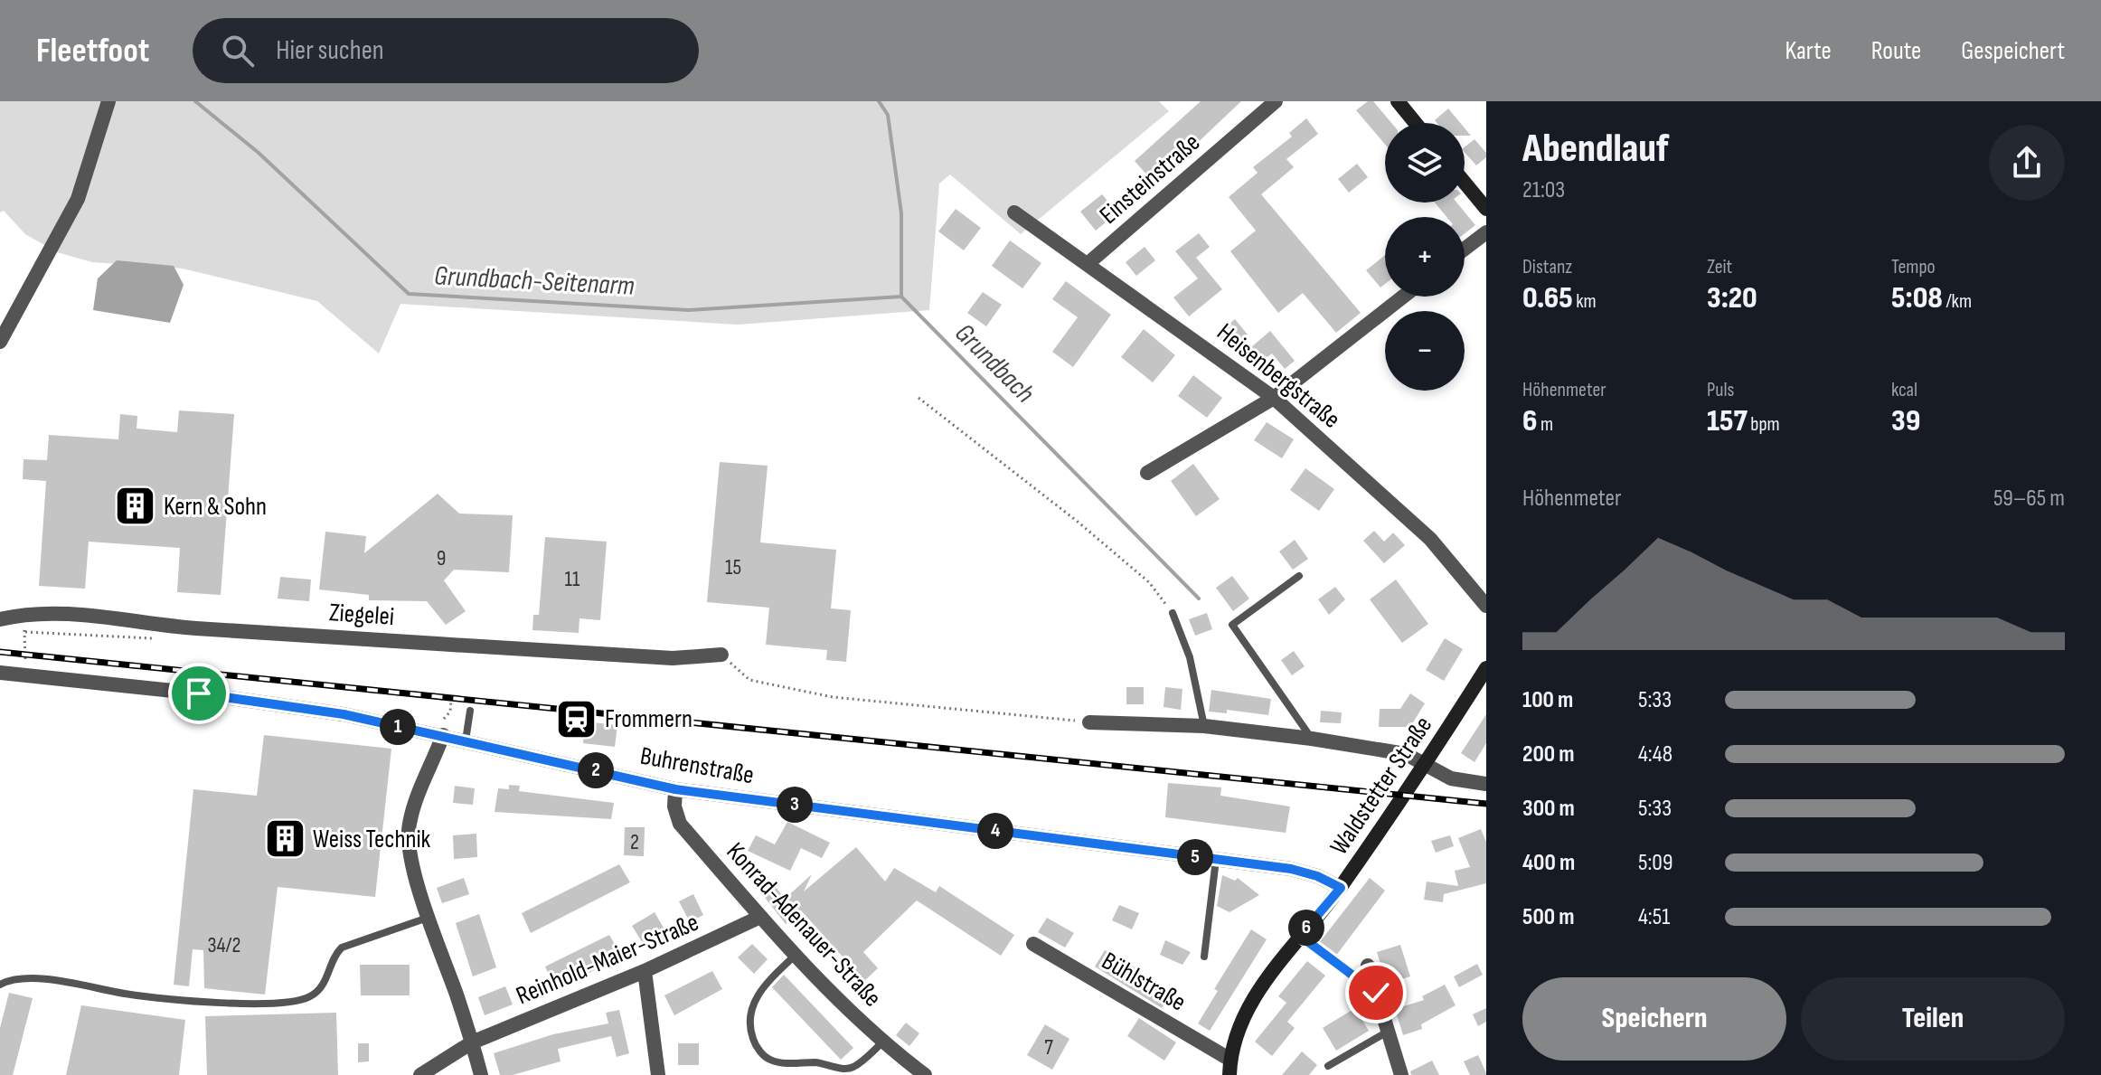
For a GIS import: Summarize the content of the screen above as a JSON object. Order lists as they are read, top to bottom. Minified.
{"streets":{"street":["Einsteinstraße","Heisenbergstraße","Ziegelei","Buhrenstraße","Waldstetter Straße","Konrad-Adenauer-Straße","Reinhold-Maier-Straße","Bühlstraße"]},"crossings":[["Einsteinstraße","Heisenbergstraße"],["Buhrenstraße","Waldstetter Straße"],["Buhrenstraße","Konrad-Adenauer-Straße"],["Waldstetter Straße","Bühlstraße"],["Konrad-Adenauer-Straße","Reinhold-Maier-Straße"]],"water":["Grundbach-Seitenarm","Grundbach"],"places":{"building":["Kern & Sohn","Weiss Technik"],"station":["Frommern"]},"house_numbers":["9","15","11","2","34/2","7"],"page":{"header":"Fleetfoot","search":"Hier suchen","nav":["Karte","Route","Gespeichert"],"heading":["Abendlauf","21:03"],"map_buttons":["+","−"],"stats":[["Distanz","0.65 km"],["Zeit","3:20"],["Tempo","5:08 /km"],["Höhenmeter","6 m"],["Puls","157 bpm"],["kcal","39"]],"chart":["Höhenmeter","59–65 m"],"list":[{"name":"100 m","note":"5:33"},{"name":"200 m","note":"4:48"},{"name":"300 m","note":"5:33"},{"name":"400 m","note":"5:09"},{"name":"500 m","note":"4:51"}],"pins":["1","2","3","4","5","6"],"buttons":["Speichern","Teilen"]}}
